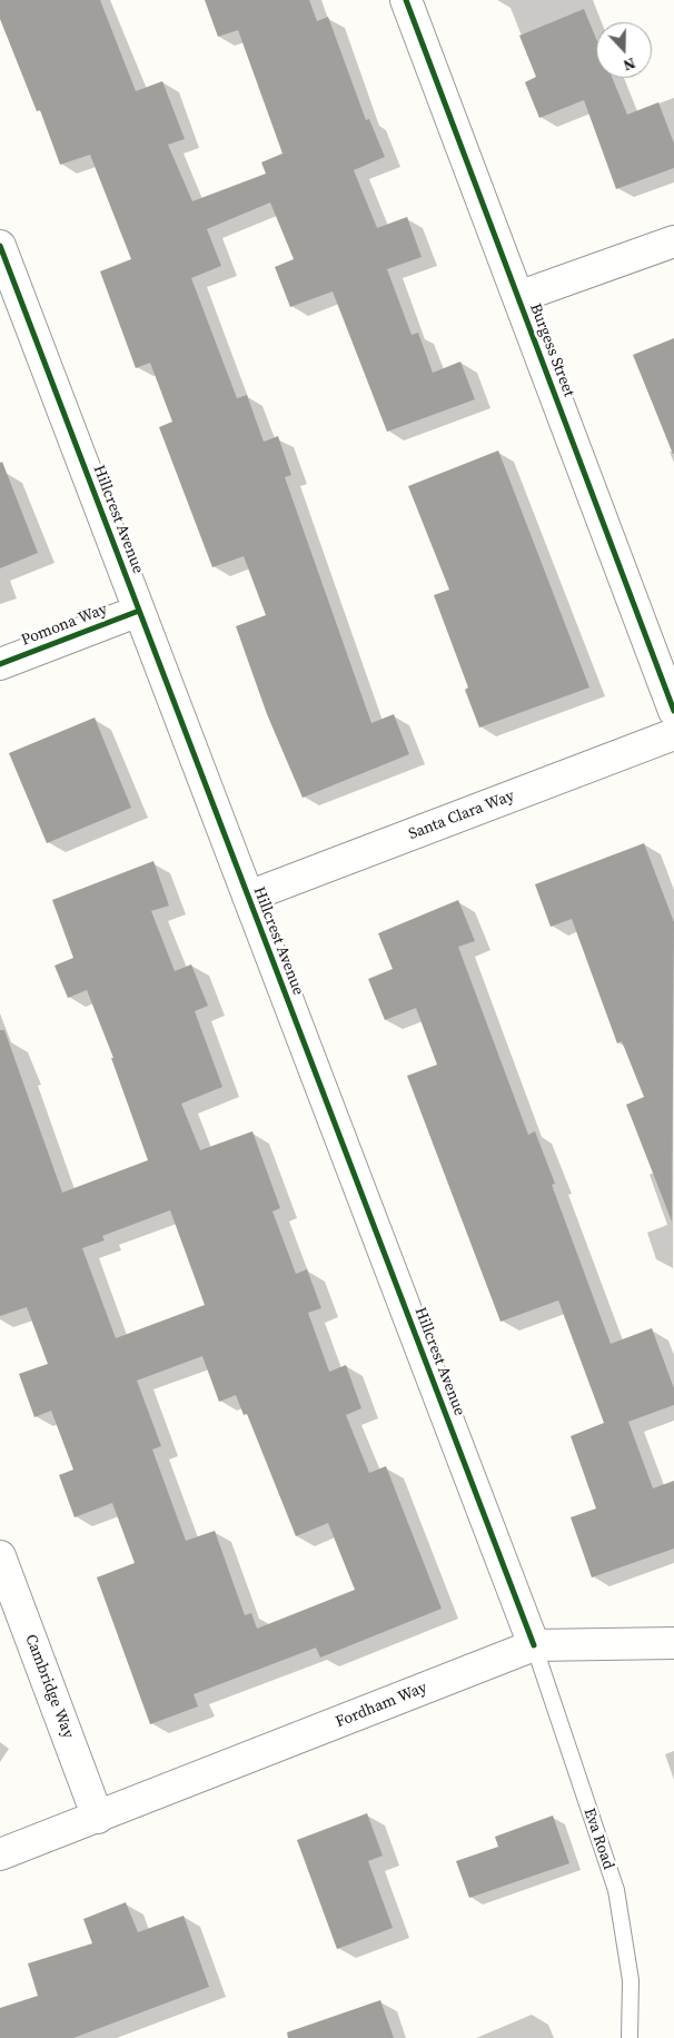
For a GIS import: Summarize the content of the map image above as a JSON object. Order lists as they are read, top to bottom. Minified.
{"streets":{"street":["Burgess Street","Hillcrest Avenue","Pomona Way","Santa Clara Way","Cambridge Way","Fordham Way"],"lane":["Eva Road"]},"crossings":[["Hillcrest Avenue","Pomona Way"],["Hillcrest Avenue","Santa Clara Way"],["Hillcrest Avenue","Fordham Way"],["Hillcrest Avenue","Eva Road"],["Cambridge Way","Fordham Way"],["Fordham Way","Eva Road"]],"north":"bottom"}
